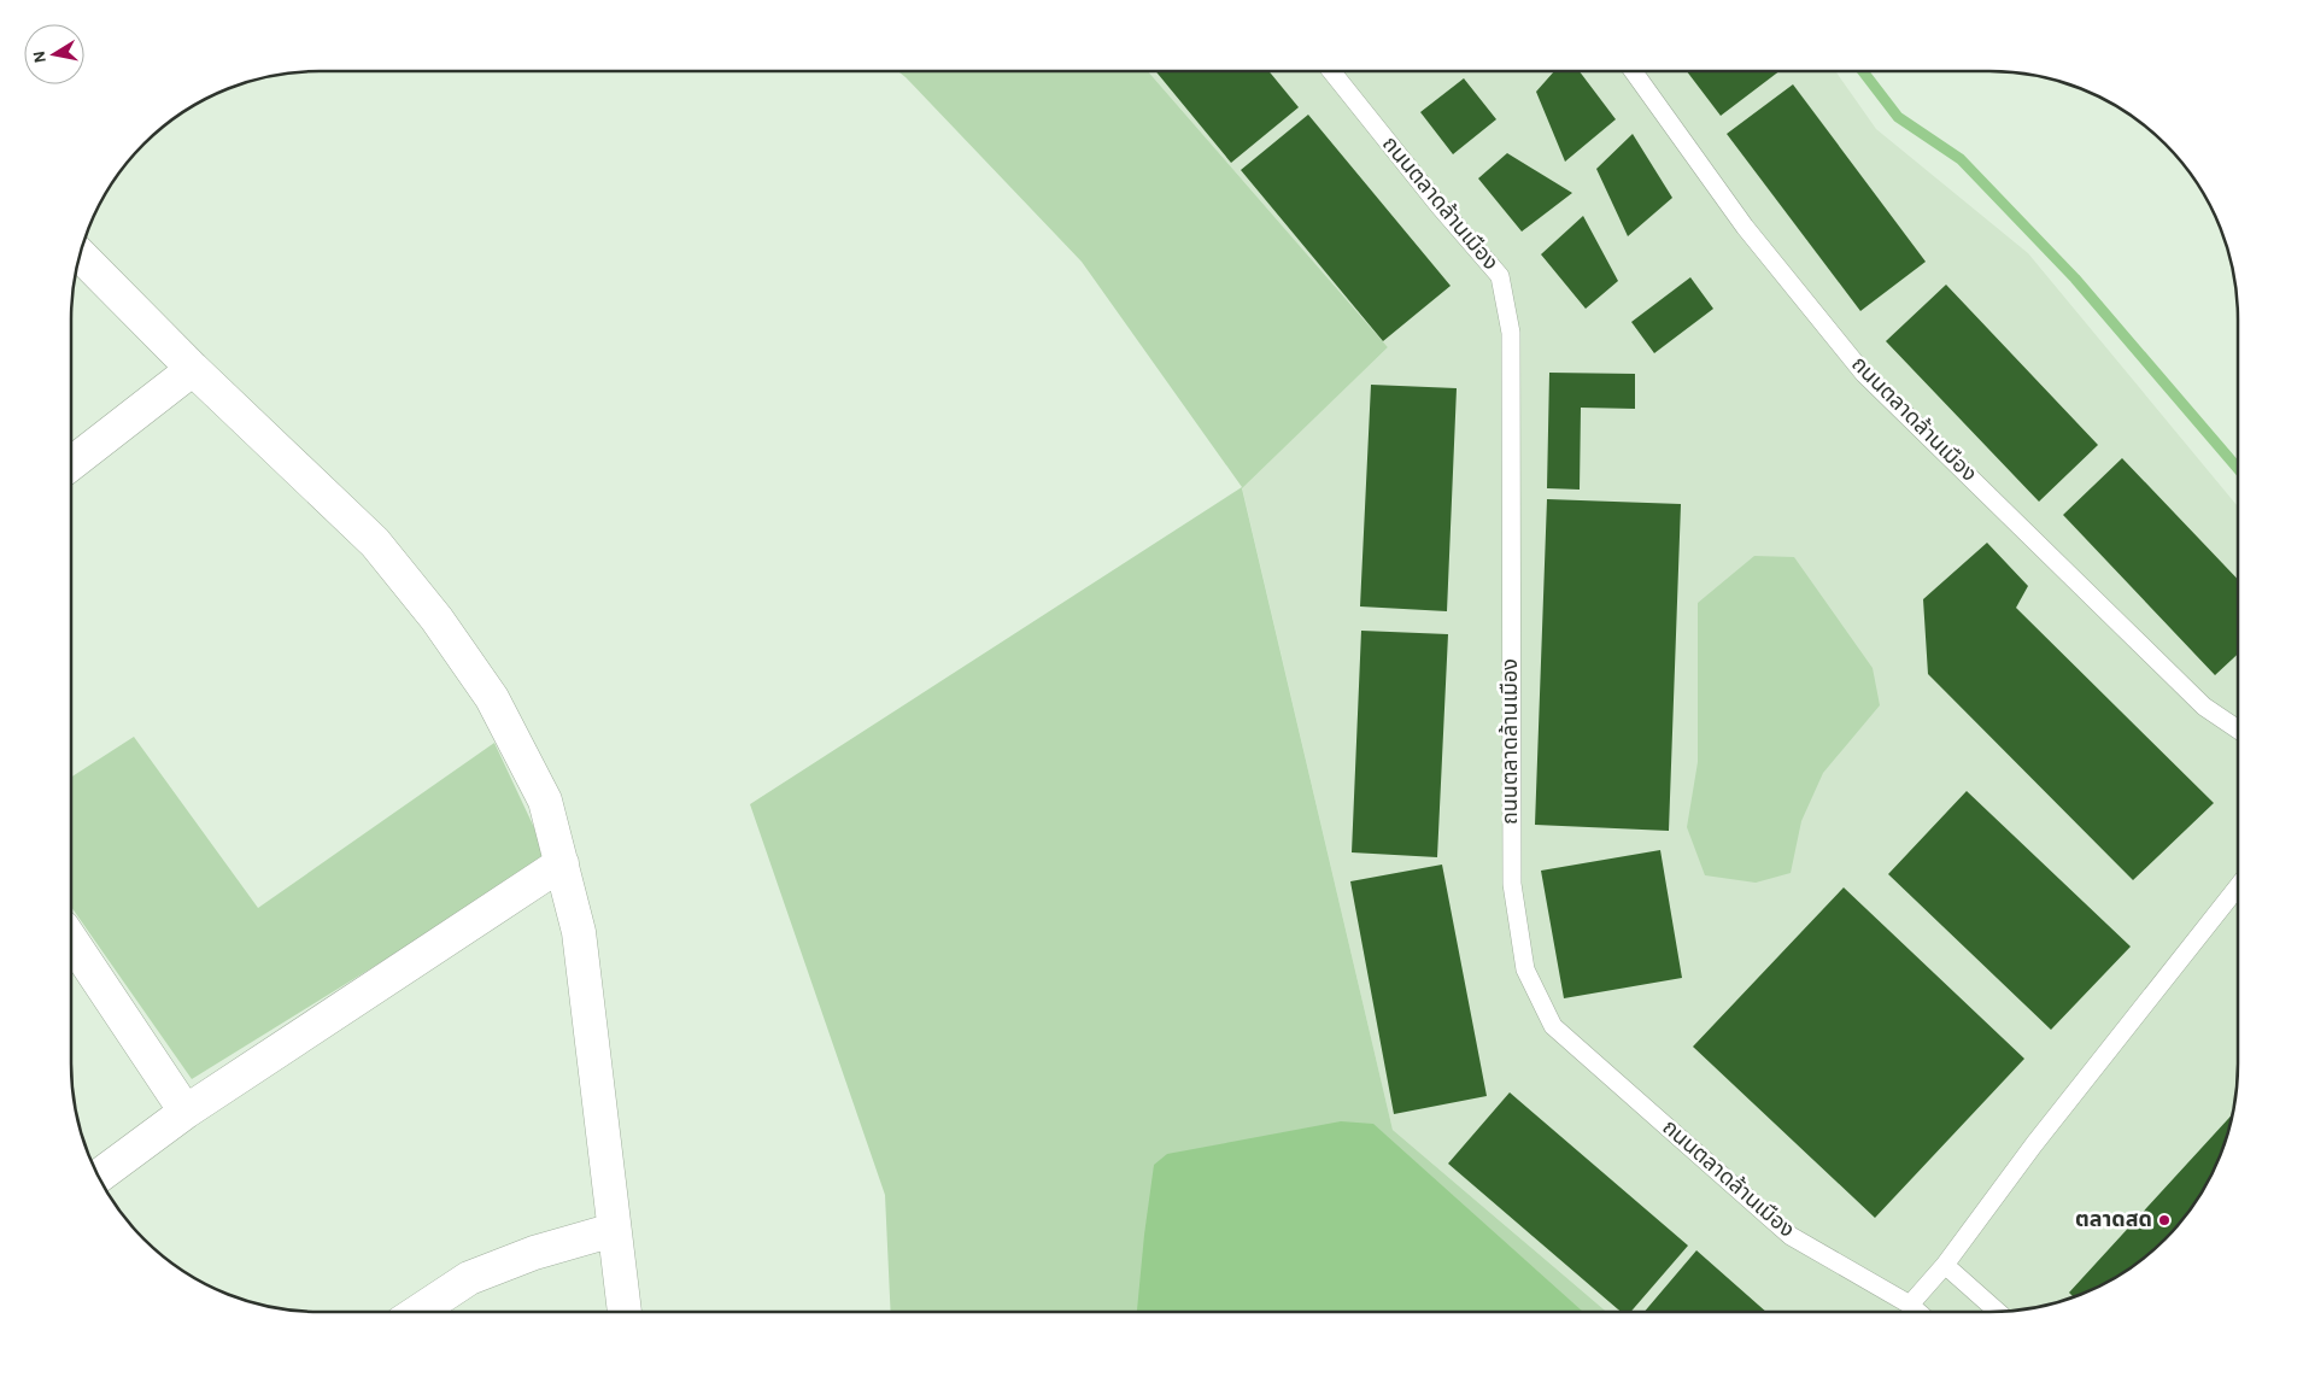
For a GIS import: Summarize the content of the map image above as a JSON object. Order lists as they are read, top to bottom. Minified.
{"streets":{"lane":["ถนนตลาดล้านเมือง"]},"places":["ตลาดสด"],"north":"left"}
